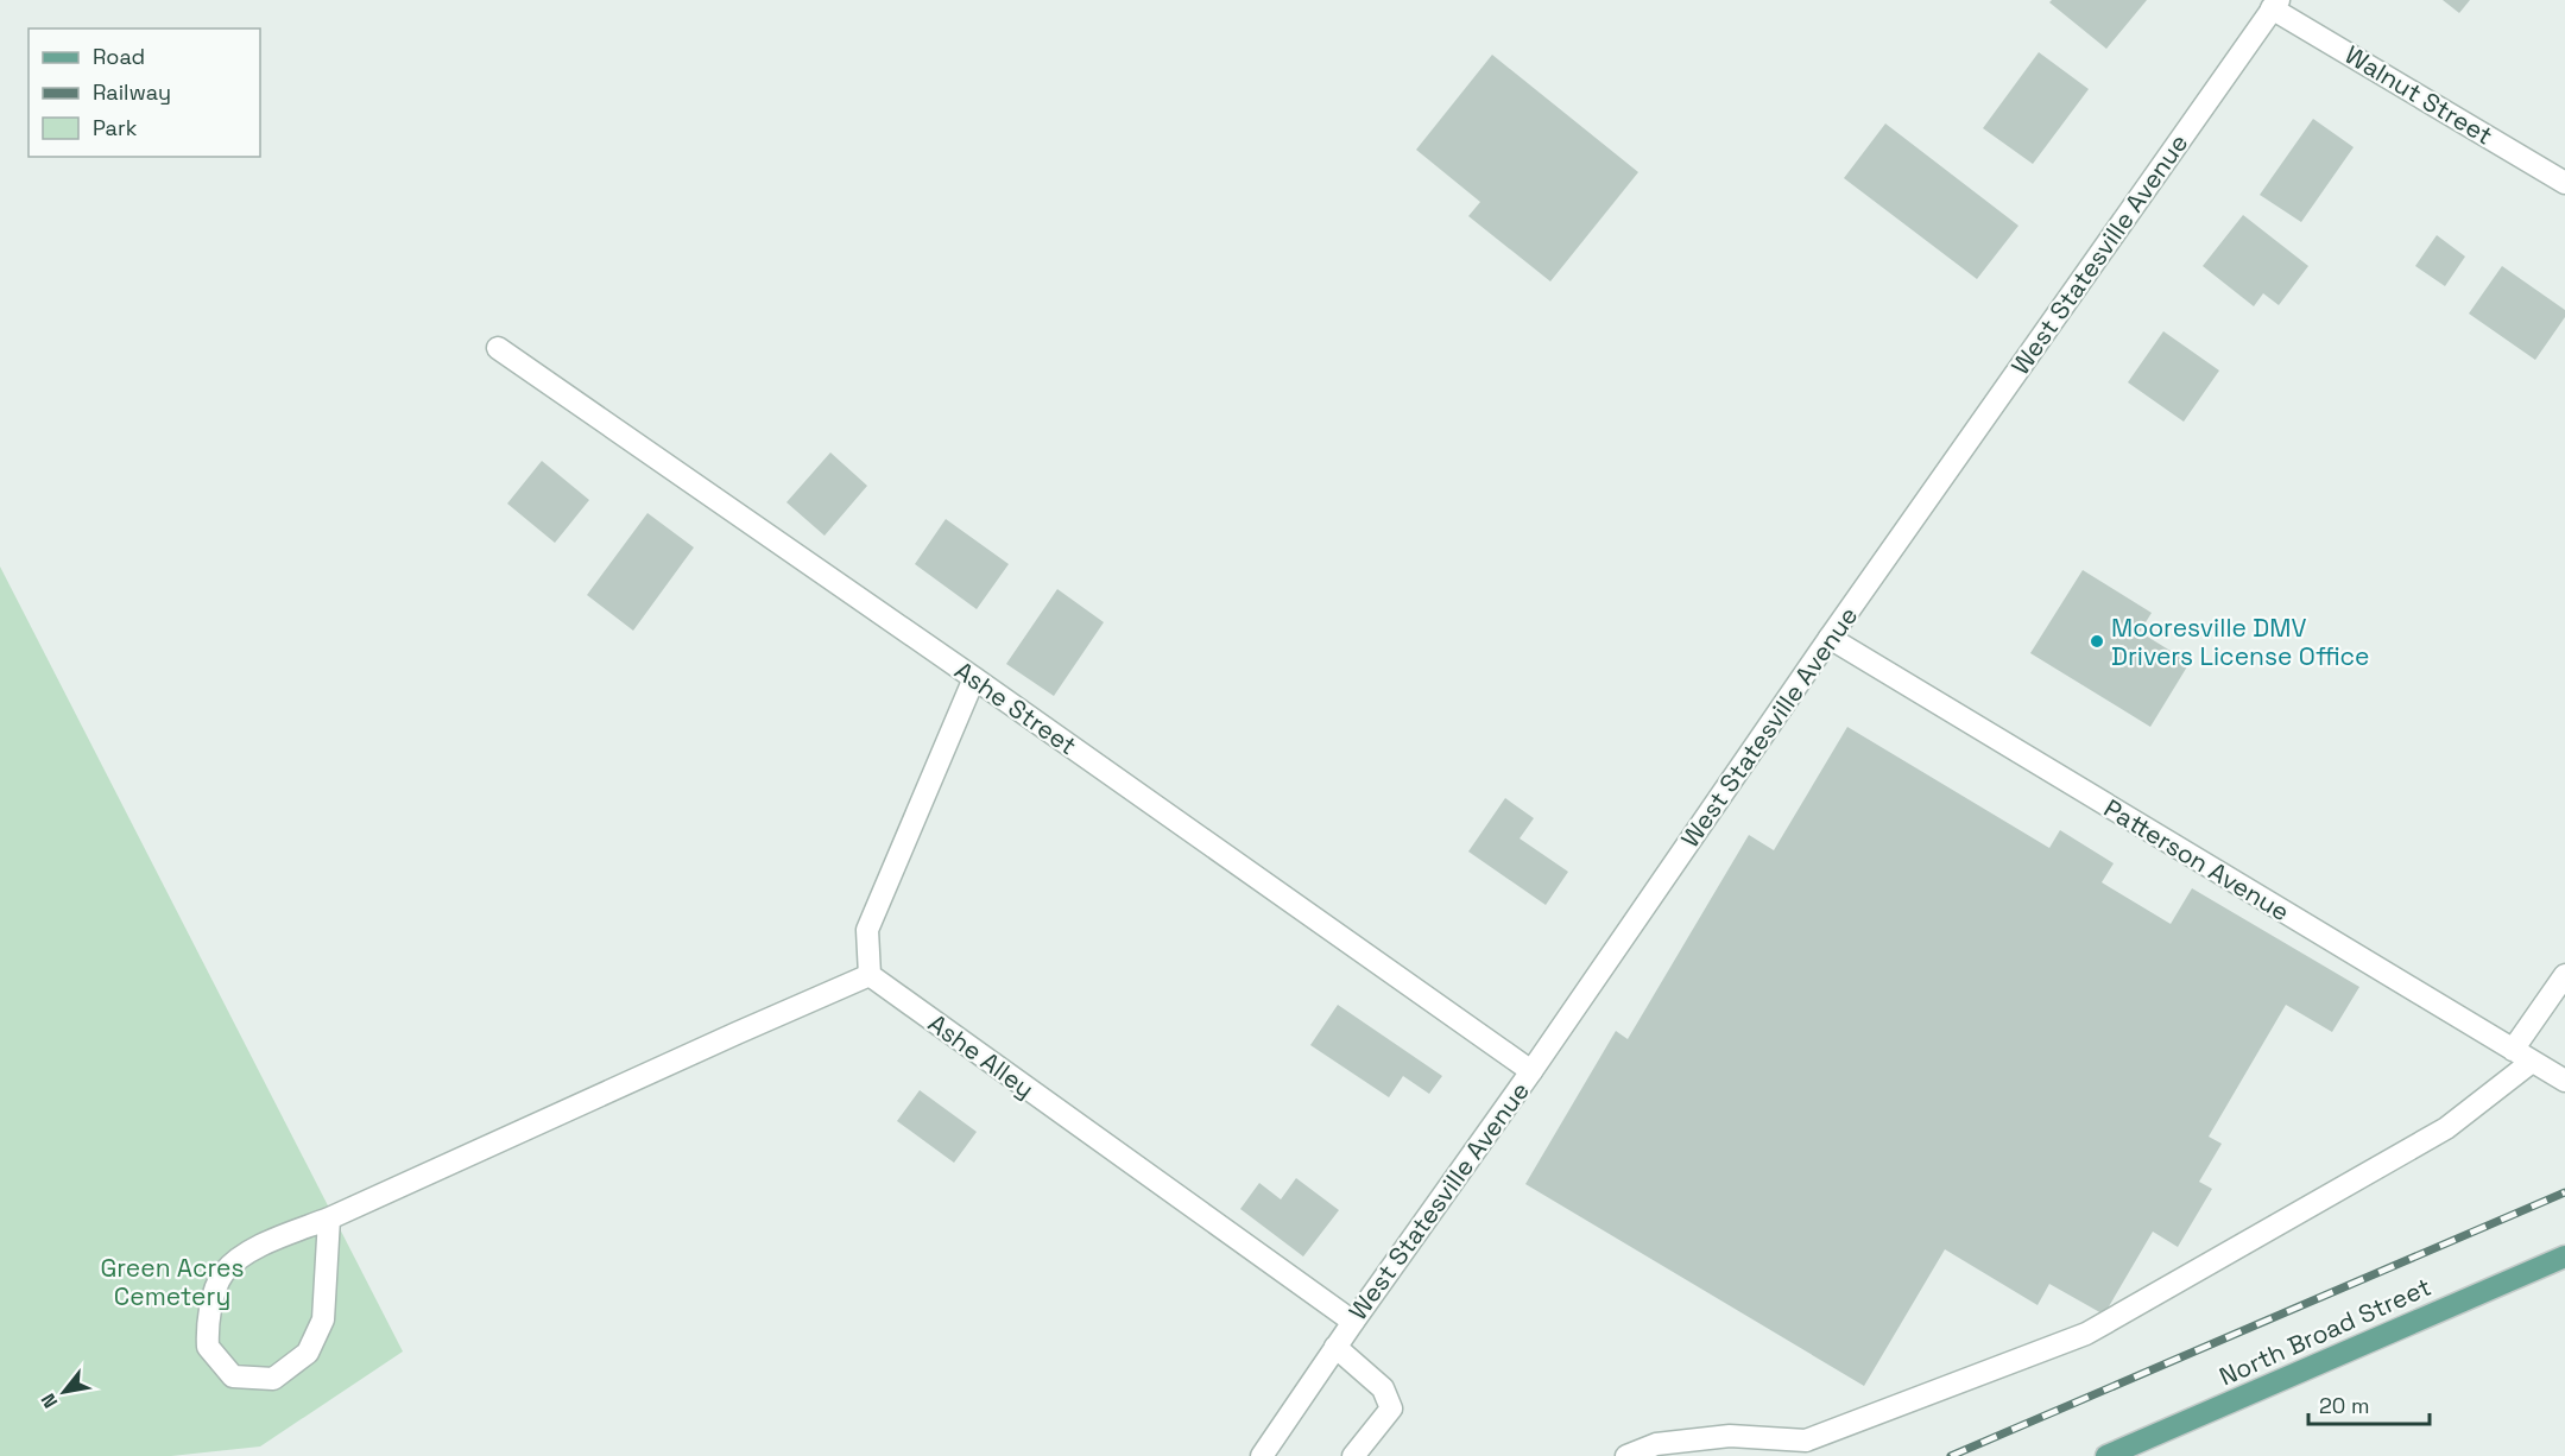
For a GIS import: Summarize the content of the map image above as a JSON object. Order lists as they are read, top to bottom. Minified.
{"streets":{"main road":["North Broad Street"],"street":["Walnut Street","West Statesville Avenue","Ashe Street","Patterson Avenue","Ashe Alley"]},"crossings":[["Walnut Street","West Statesville Avenue"],["West Statesville Avenue","Ashe Street"],["West Statesville Avenue","Patterson Avenue"],["West Statesville Avenue","Ashe Alley"]],"parks":["Green Acres Cemetery"],"places":["Mooresville DMV Drivers License Office"],"legend":["Road","Railway","Park"],"scale_bar":"20 m","north":"bottom left"}
